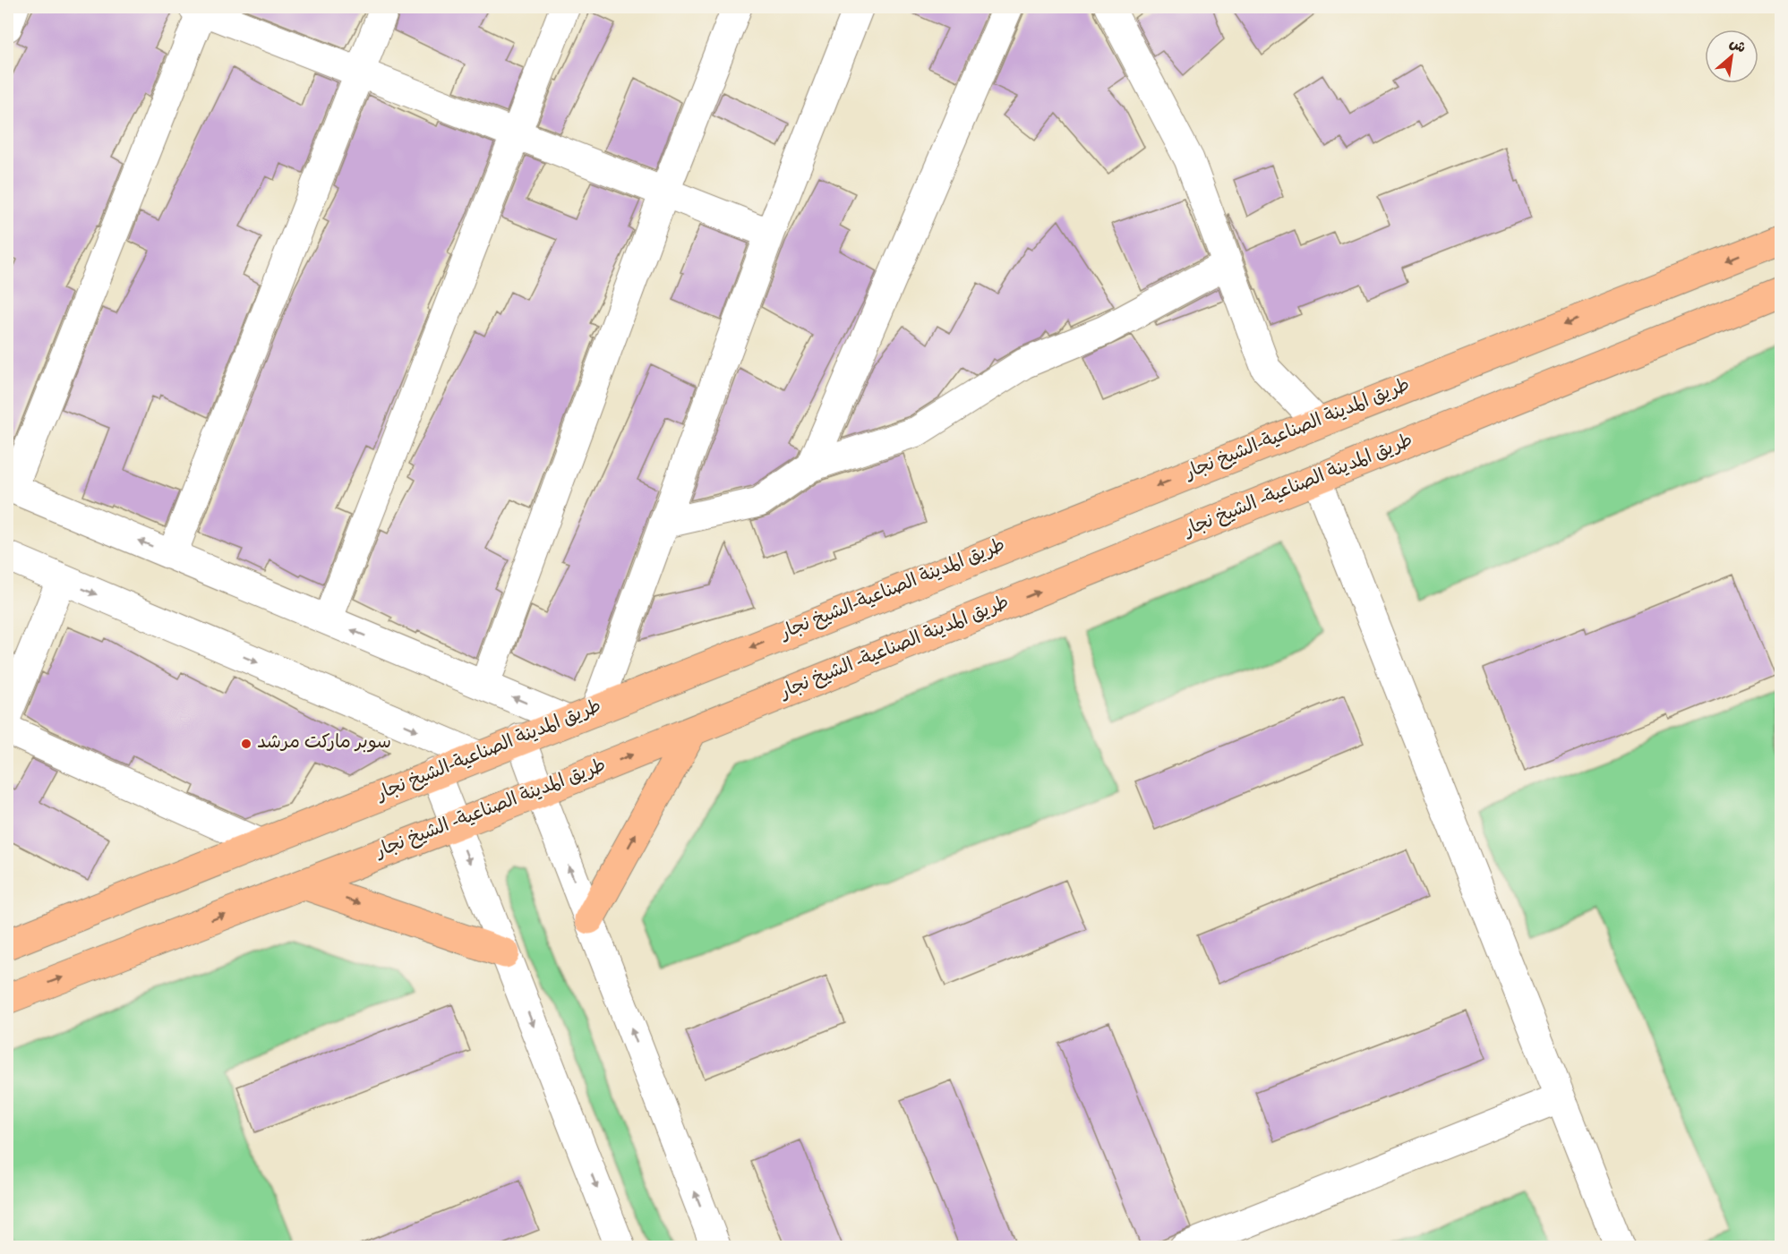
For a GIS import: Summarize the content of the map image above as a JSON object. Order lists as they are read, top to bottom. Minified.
{"streets":{"main road":["طريق المدينة الصناعية-الشيخ نجار","طريق المدينة الصناعية- الشيخ نجار"]},"one_way":["طريق المدينة الصناعية-الشيخ نجار","طريق المدينة الصناعية- الشيخ نجار"],"places":["سوبر ماركت مرشد"],"north":"top right"}
